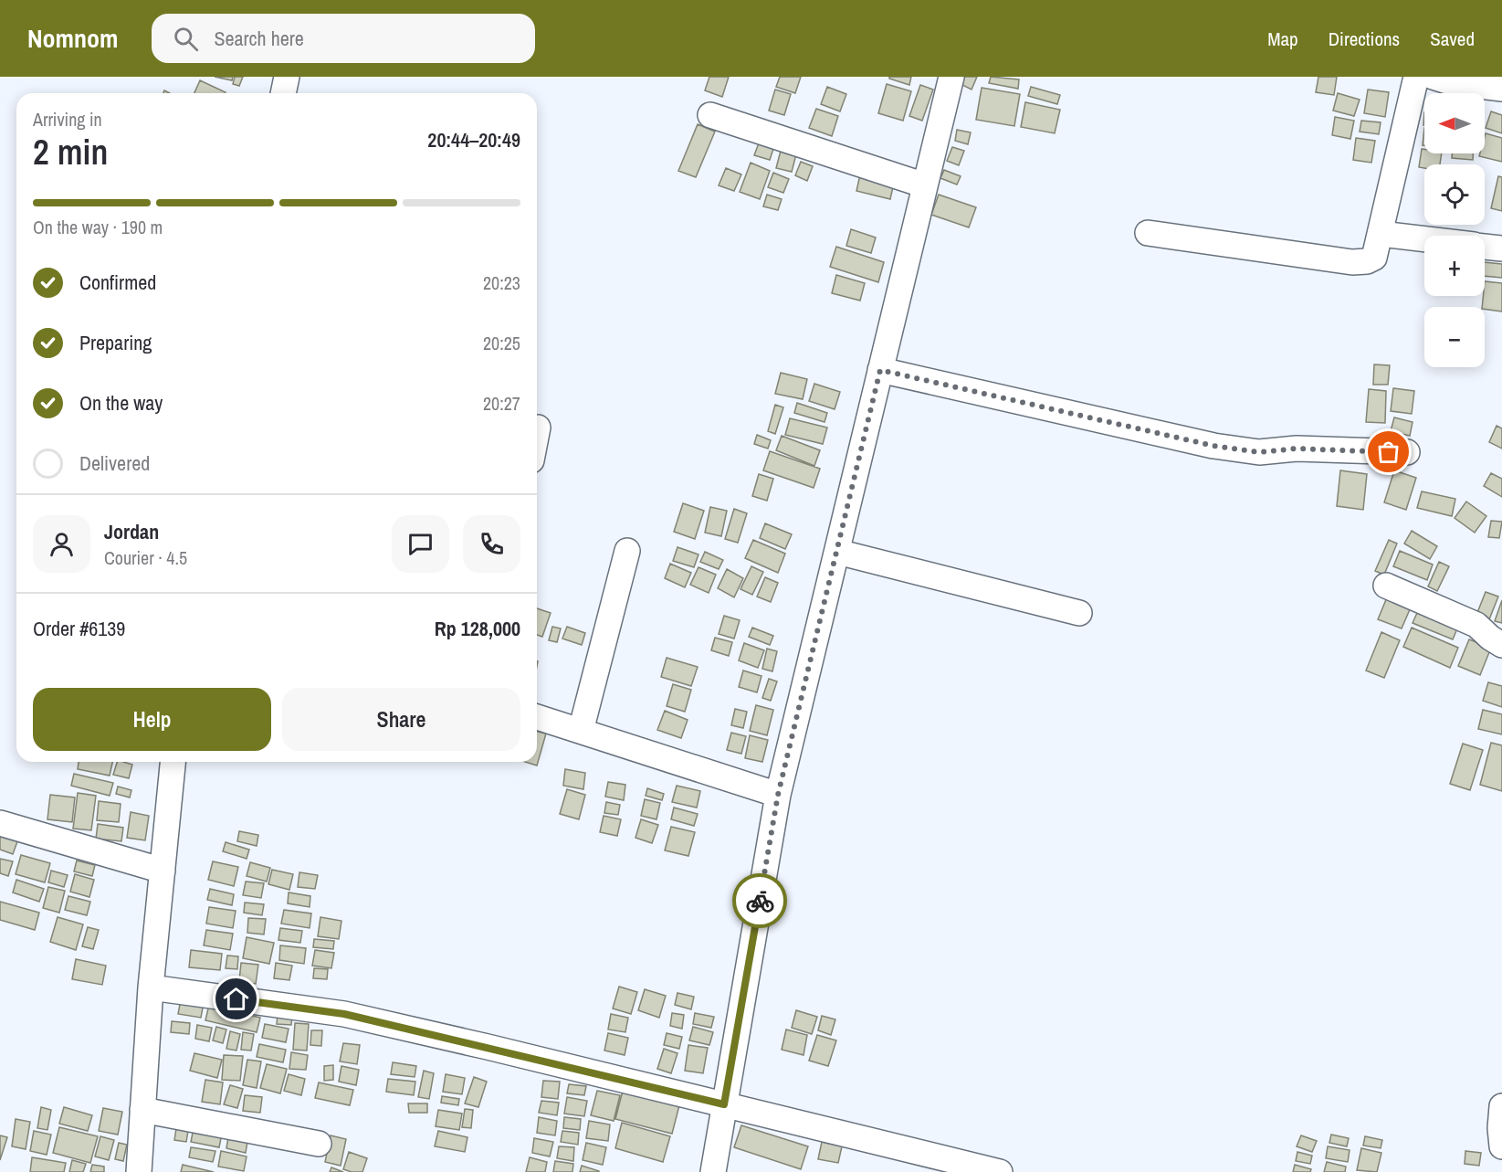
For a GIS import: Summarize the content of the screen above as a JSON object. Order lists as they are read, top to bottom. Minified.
{"north":"left","page":{"header":"Nomnom","search":"Search here","nav":["Map","Directions","Saved"],"map_buttons":["+","−"],"heading":["2 min","Arriving in","20:44–20:49"],"panel":["Jordan","Courier · 4.5","Order #6139","Rp 128,000"],"bar":"On the way · 190 m","list":[["Confirmed","20:23"],["Preparing","20:25"],["On the way","20:27"],"Delivered"],"buttons":["Help","Share"]}}
